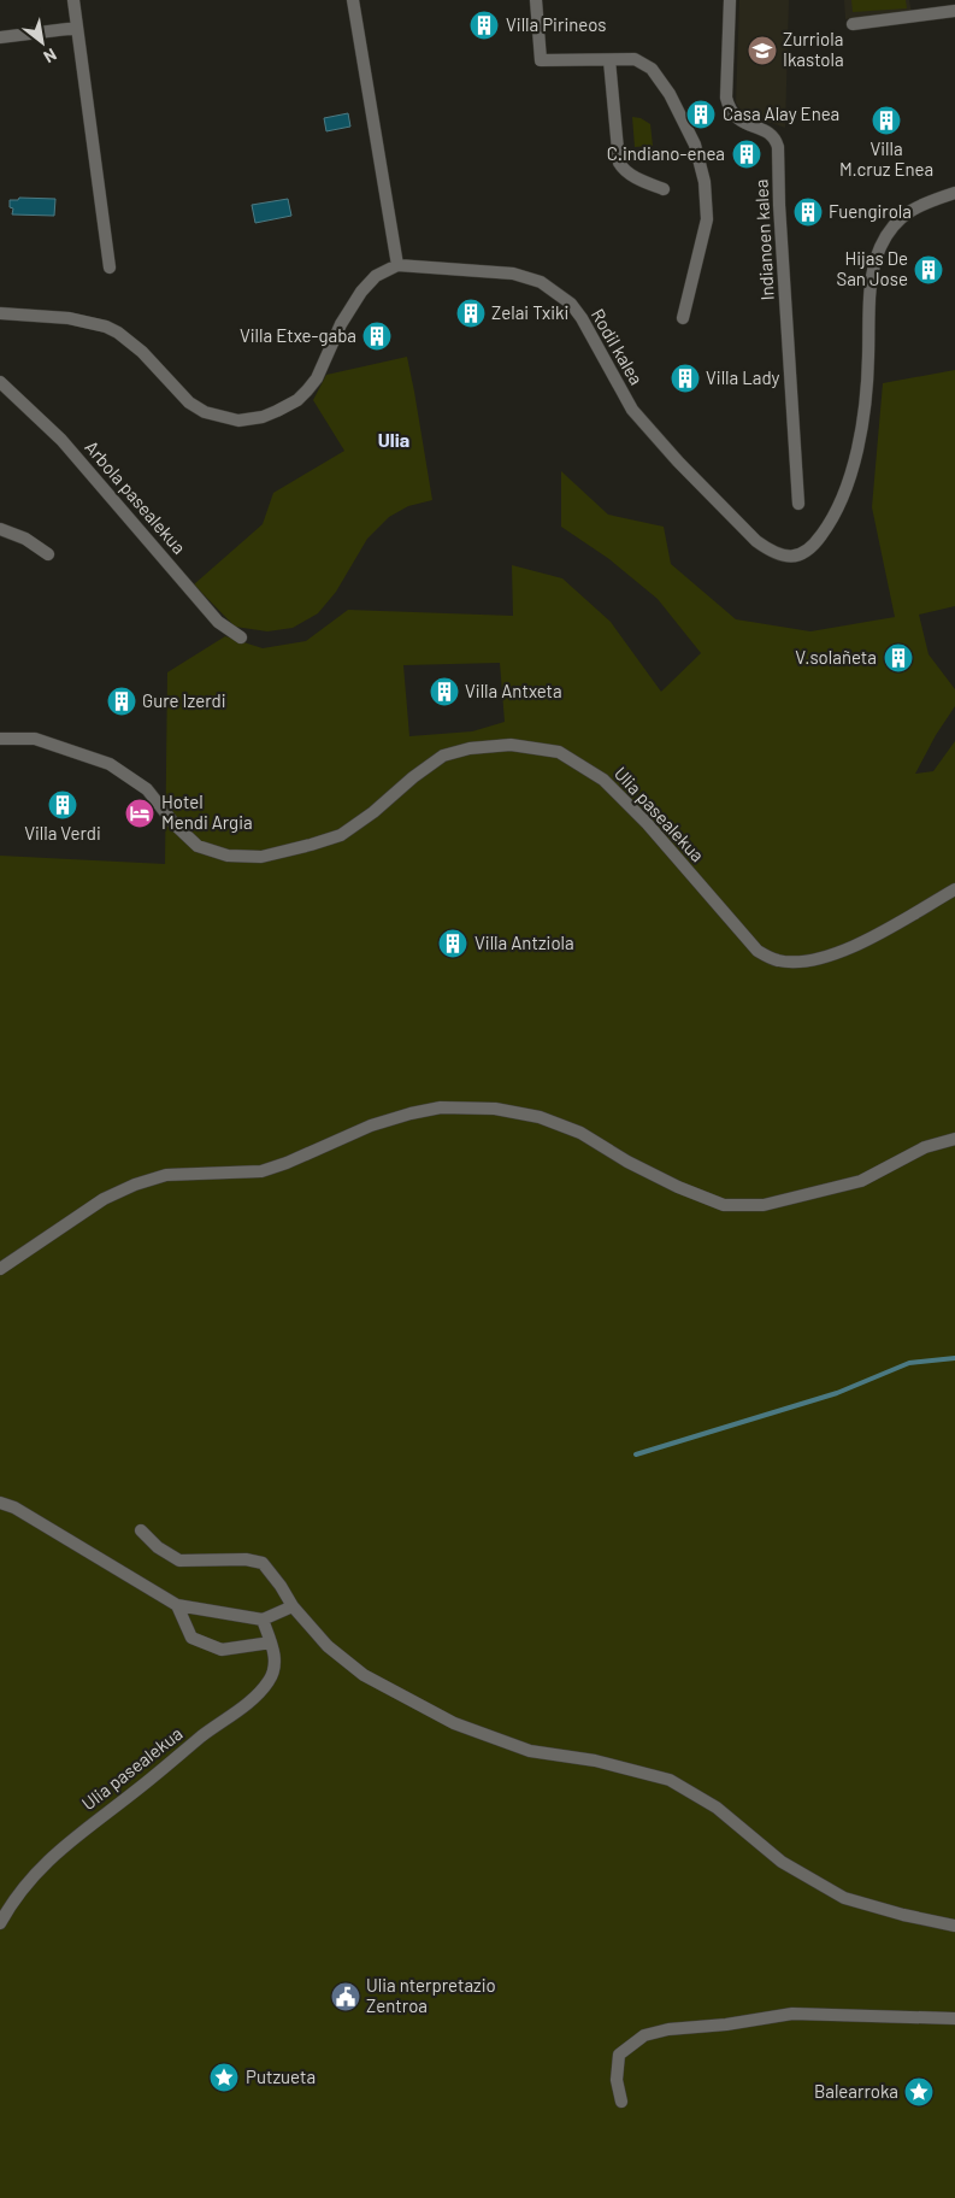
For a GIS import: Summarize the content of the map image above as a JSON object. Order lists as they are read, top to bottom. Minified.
{"streets":{"street":["Indianoen kalea","Rodil kalea","Arbola pasealekua","Ulia pasealekua"]},"districts":["Ulia"],"places":{"building":["Villa Pirineos","Casa Alay Enea","Villa M.cruz Enea","C.indiano-enea","Fuengirola","Hijas De San Jose","Zelai Txiki","Villa Etxe-gaba","Villa Lady","V.solañeta","Villa Antxeta","Gure Izerdi","Villa Verdi","Villa Antziola"],"school or university":["Zurriola Ikastola"],"hotel":["Hotel Mendi Argia"],"public building":["Ulia nterpretazio Zentroa"],"place":["Putzueta","Balearroka"]},"north":"bottom right"}
